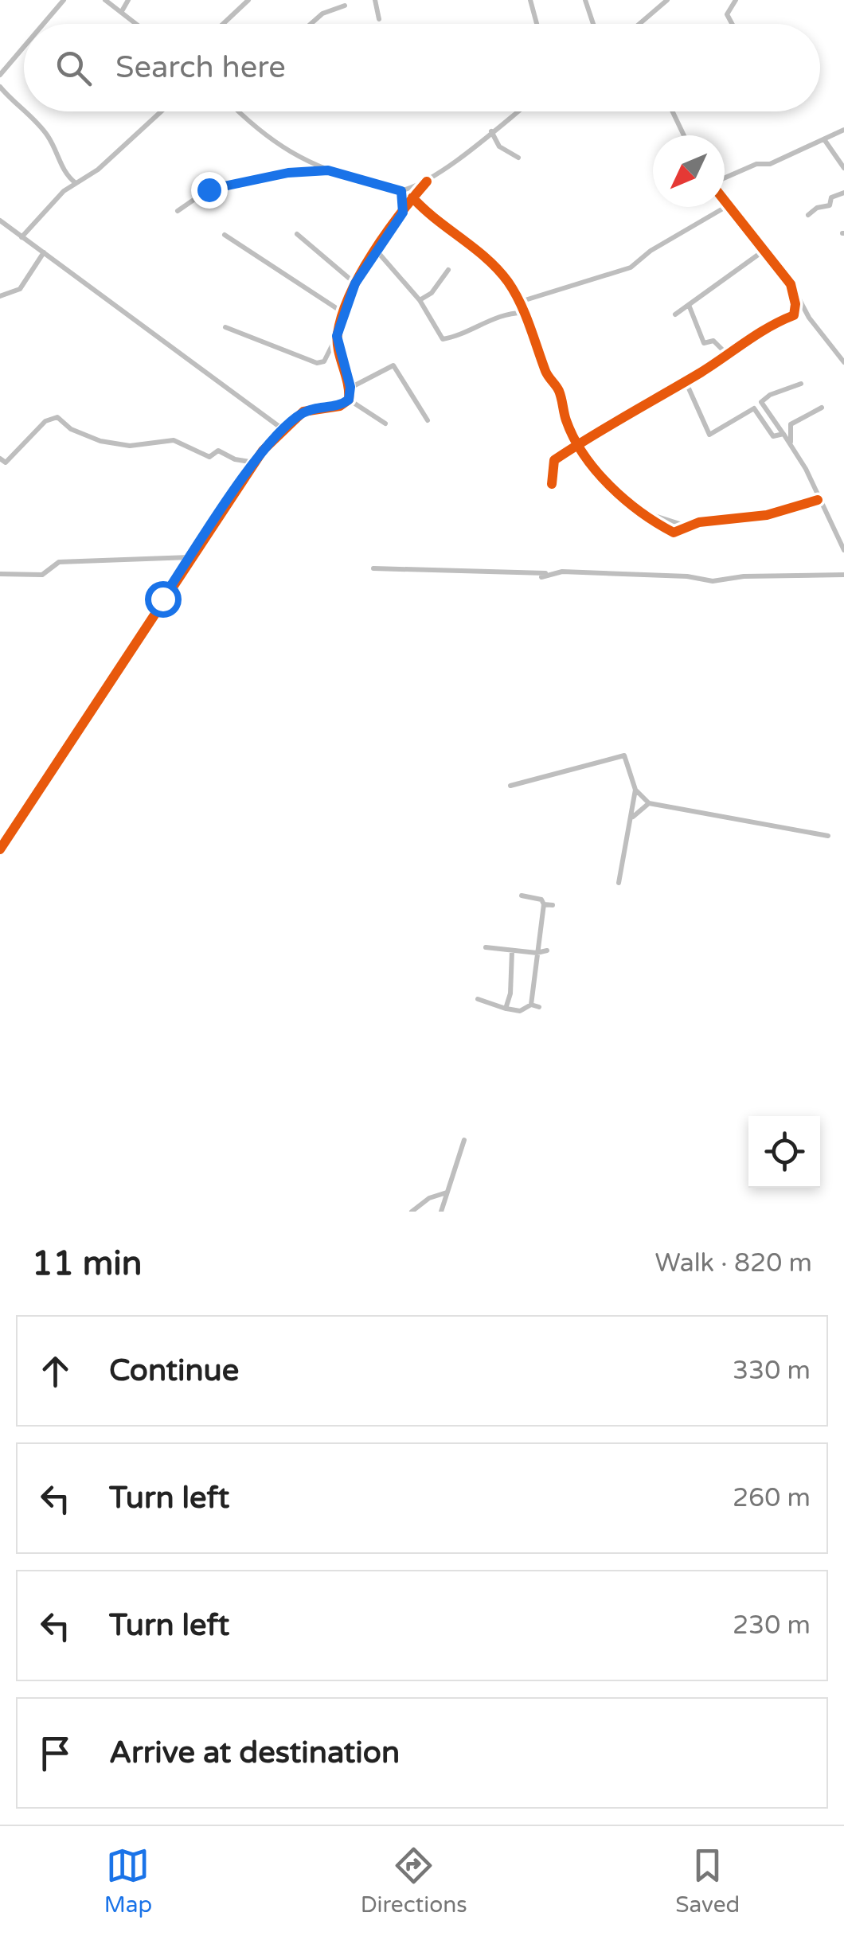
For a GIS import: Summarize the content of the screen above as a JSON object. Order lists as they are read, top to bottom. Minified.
{"north":"bottom left","page":{"search":"Search here","heading":["11 min","Walk · 820 m"],"list":[["Continue","330 m"],["Turn left","260 m"],["Turn left","230 m"],"Arrive at destination"],"nav":["Map","Directions","Saved"]}}
